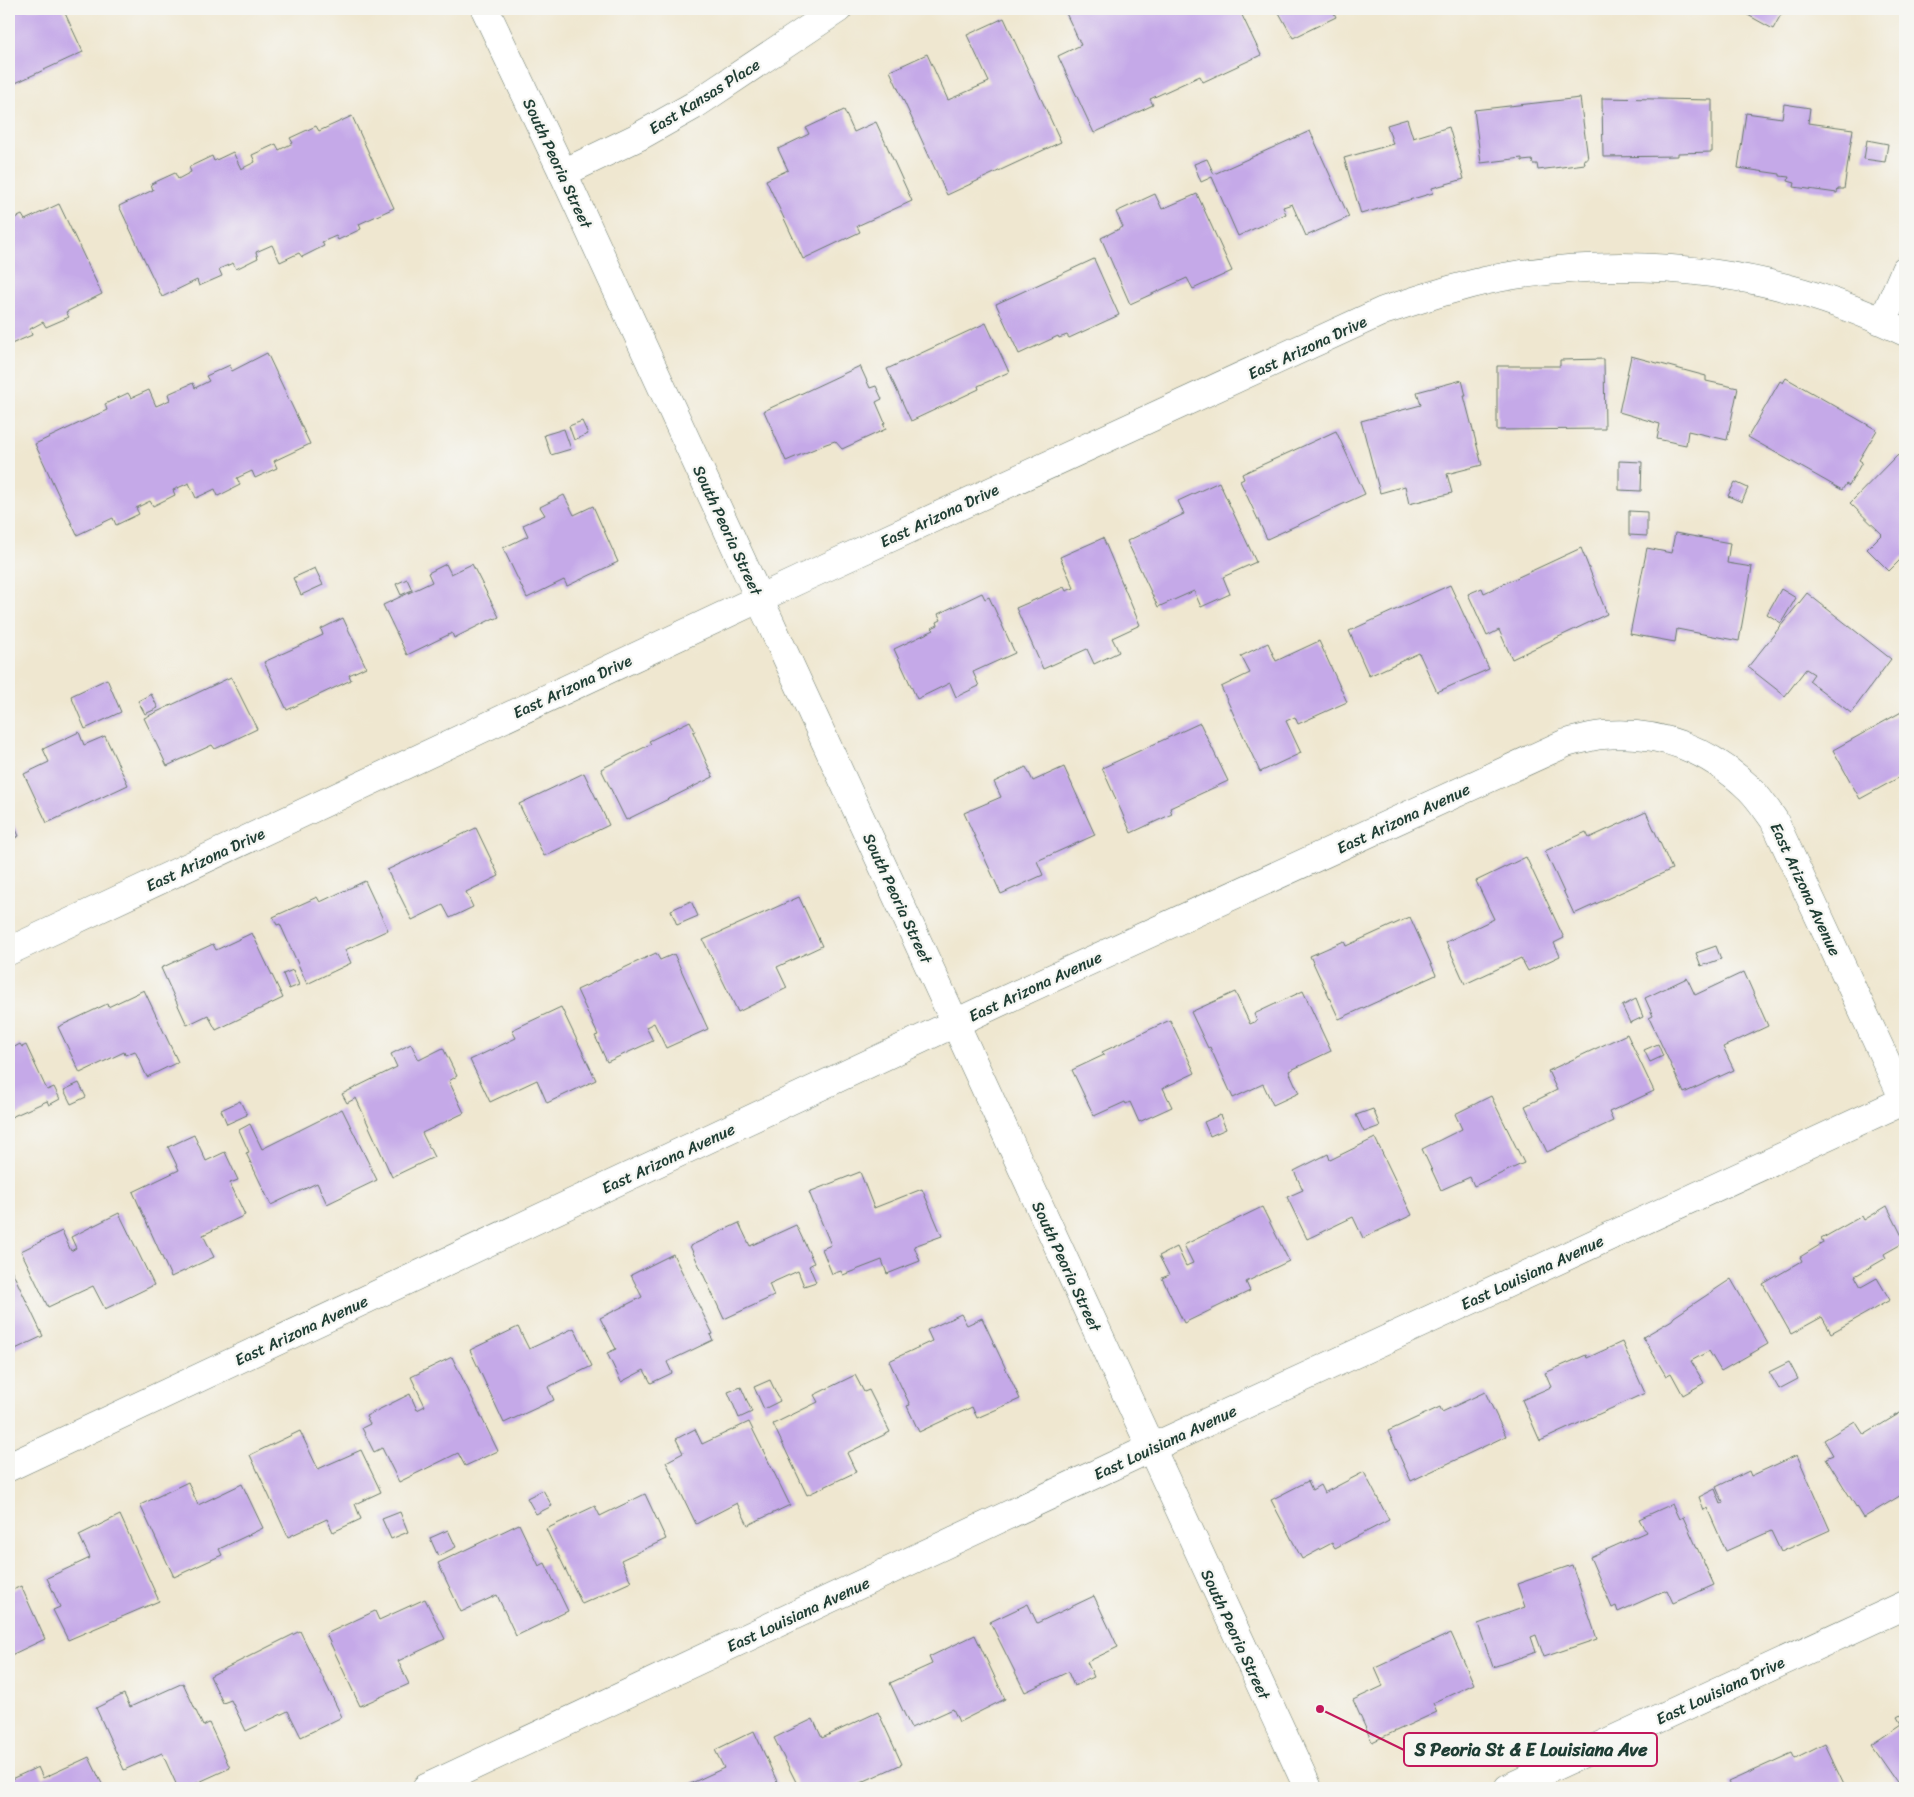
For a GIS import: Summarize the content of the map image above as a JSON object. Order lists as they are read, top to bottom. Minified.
{"streets":{"street":["East Kansas Place","South Peoria Street","East Arizona Drive","East Arizona Avenue","East Louisiana Avenue","East Louisiana Drive"]},"crossings":[["East Kansas Place","South Peoria Street"],["South Peoria Street","East Arizona Drive"],["South Peoria Street","East Arizona Avenue"],["South Peoria Street","East Louisiana Avenue"],["East Arizona Avenue","East Louisiana Avenue"]],"places":["S Peoria St & E Louisiana Ave"]}
